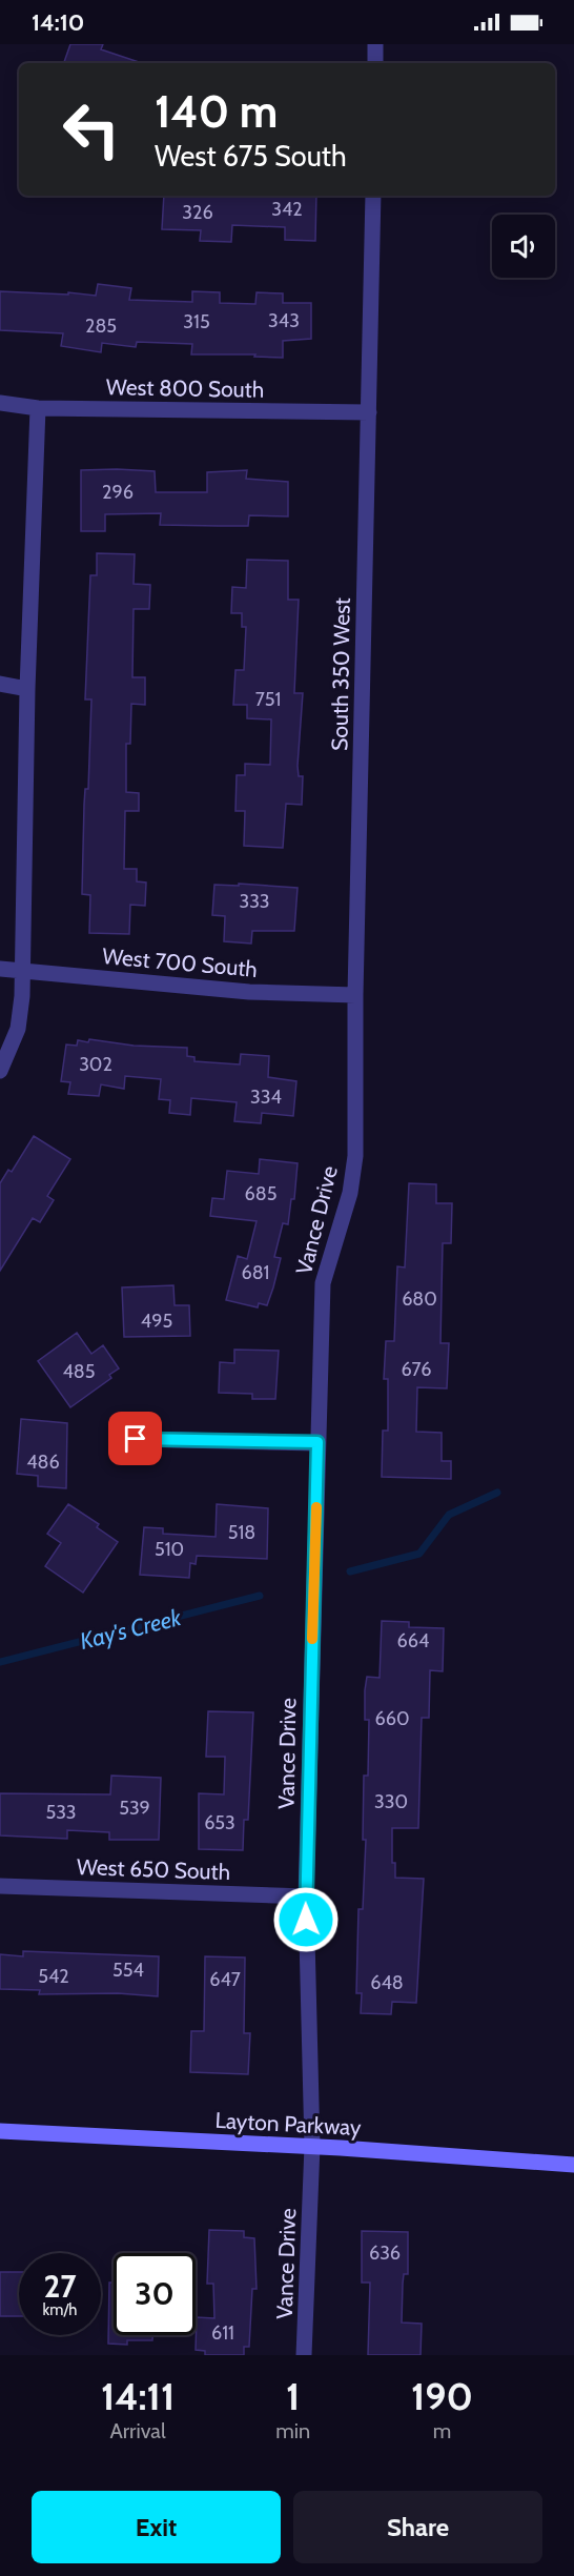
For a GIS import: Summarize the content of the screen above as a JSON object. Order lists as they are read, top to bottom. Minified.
{"streets":{"main road":["Layton Parkway"],"street":["West 800 South","South 350 West","West 700 South","Vance Drive","West 650 South"]},"crossings":[["West 800 South","South 350 West"],["South 350 West","West 700 South"],["South 350 West","Vance Drive"],["Vance Drive","West 650 South"],["Vance Drive","Layton Parkway"]],"water":["Kay's Creek"],"house_numbers":["342","326","343","315","285","296","751","333","302","334","685","681","680","495","676","485","486","518","510","664","660","330","539","533","653","554","542","647","648","636","611"],"page":{"status":"14:10","turn":["140 m","West 675 South"],"speed":"27 km/h","limit":"30","eta":["14:11","Arrival","1","min","190","m"],"buttons":["Exit","Share"]}}
